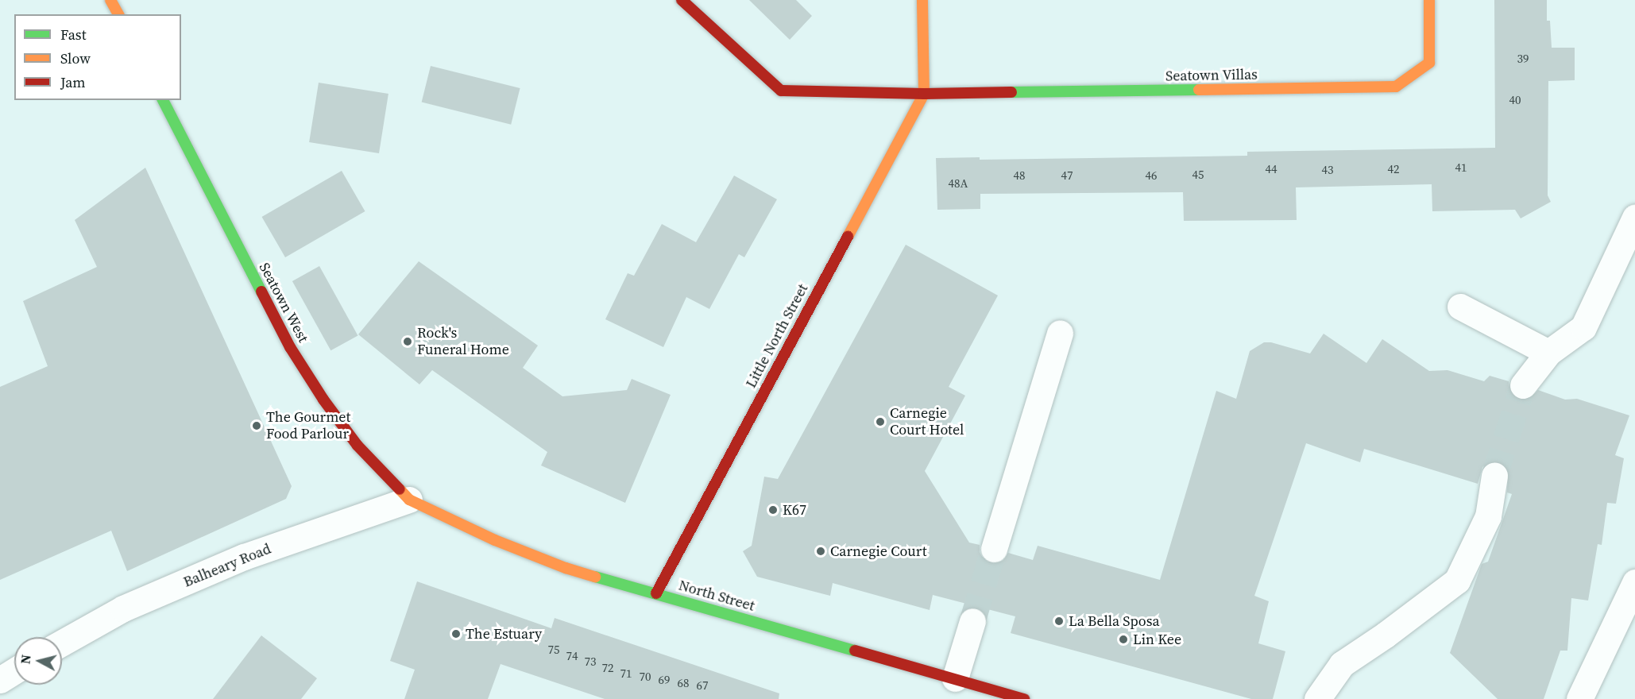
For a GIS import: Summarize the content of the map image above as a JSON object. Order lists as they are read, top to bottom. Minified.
{"streets":{"street":["Seatown Villas","Seatown West","Little North Street","Balheary Road","North Street"]},"crossings":[["Seatown Villas","Little North Street"],["Seatown West","Balheary Road"],["Seatown West","North Street"],["Little North Street","North Street"],["Balheary Road","North Street"]],"places":["Rock's Funeral Home","Carnegie Court Hotel","The Gourmet Food Parlour","K67","Carnegie Court","La Bella Sposa","The Estuary","Lin Kee"],"house_numbers":["39","40","41","44","42","43","45","48","47","46","48A","75","74","73","72","71","70","69","68","67"],"legend":["Fast","Slow","Jam"],"north":"left"}
